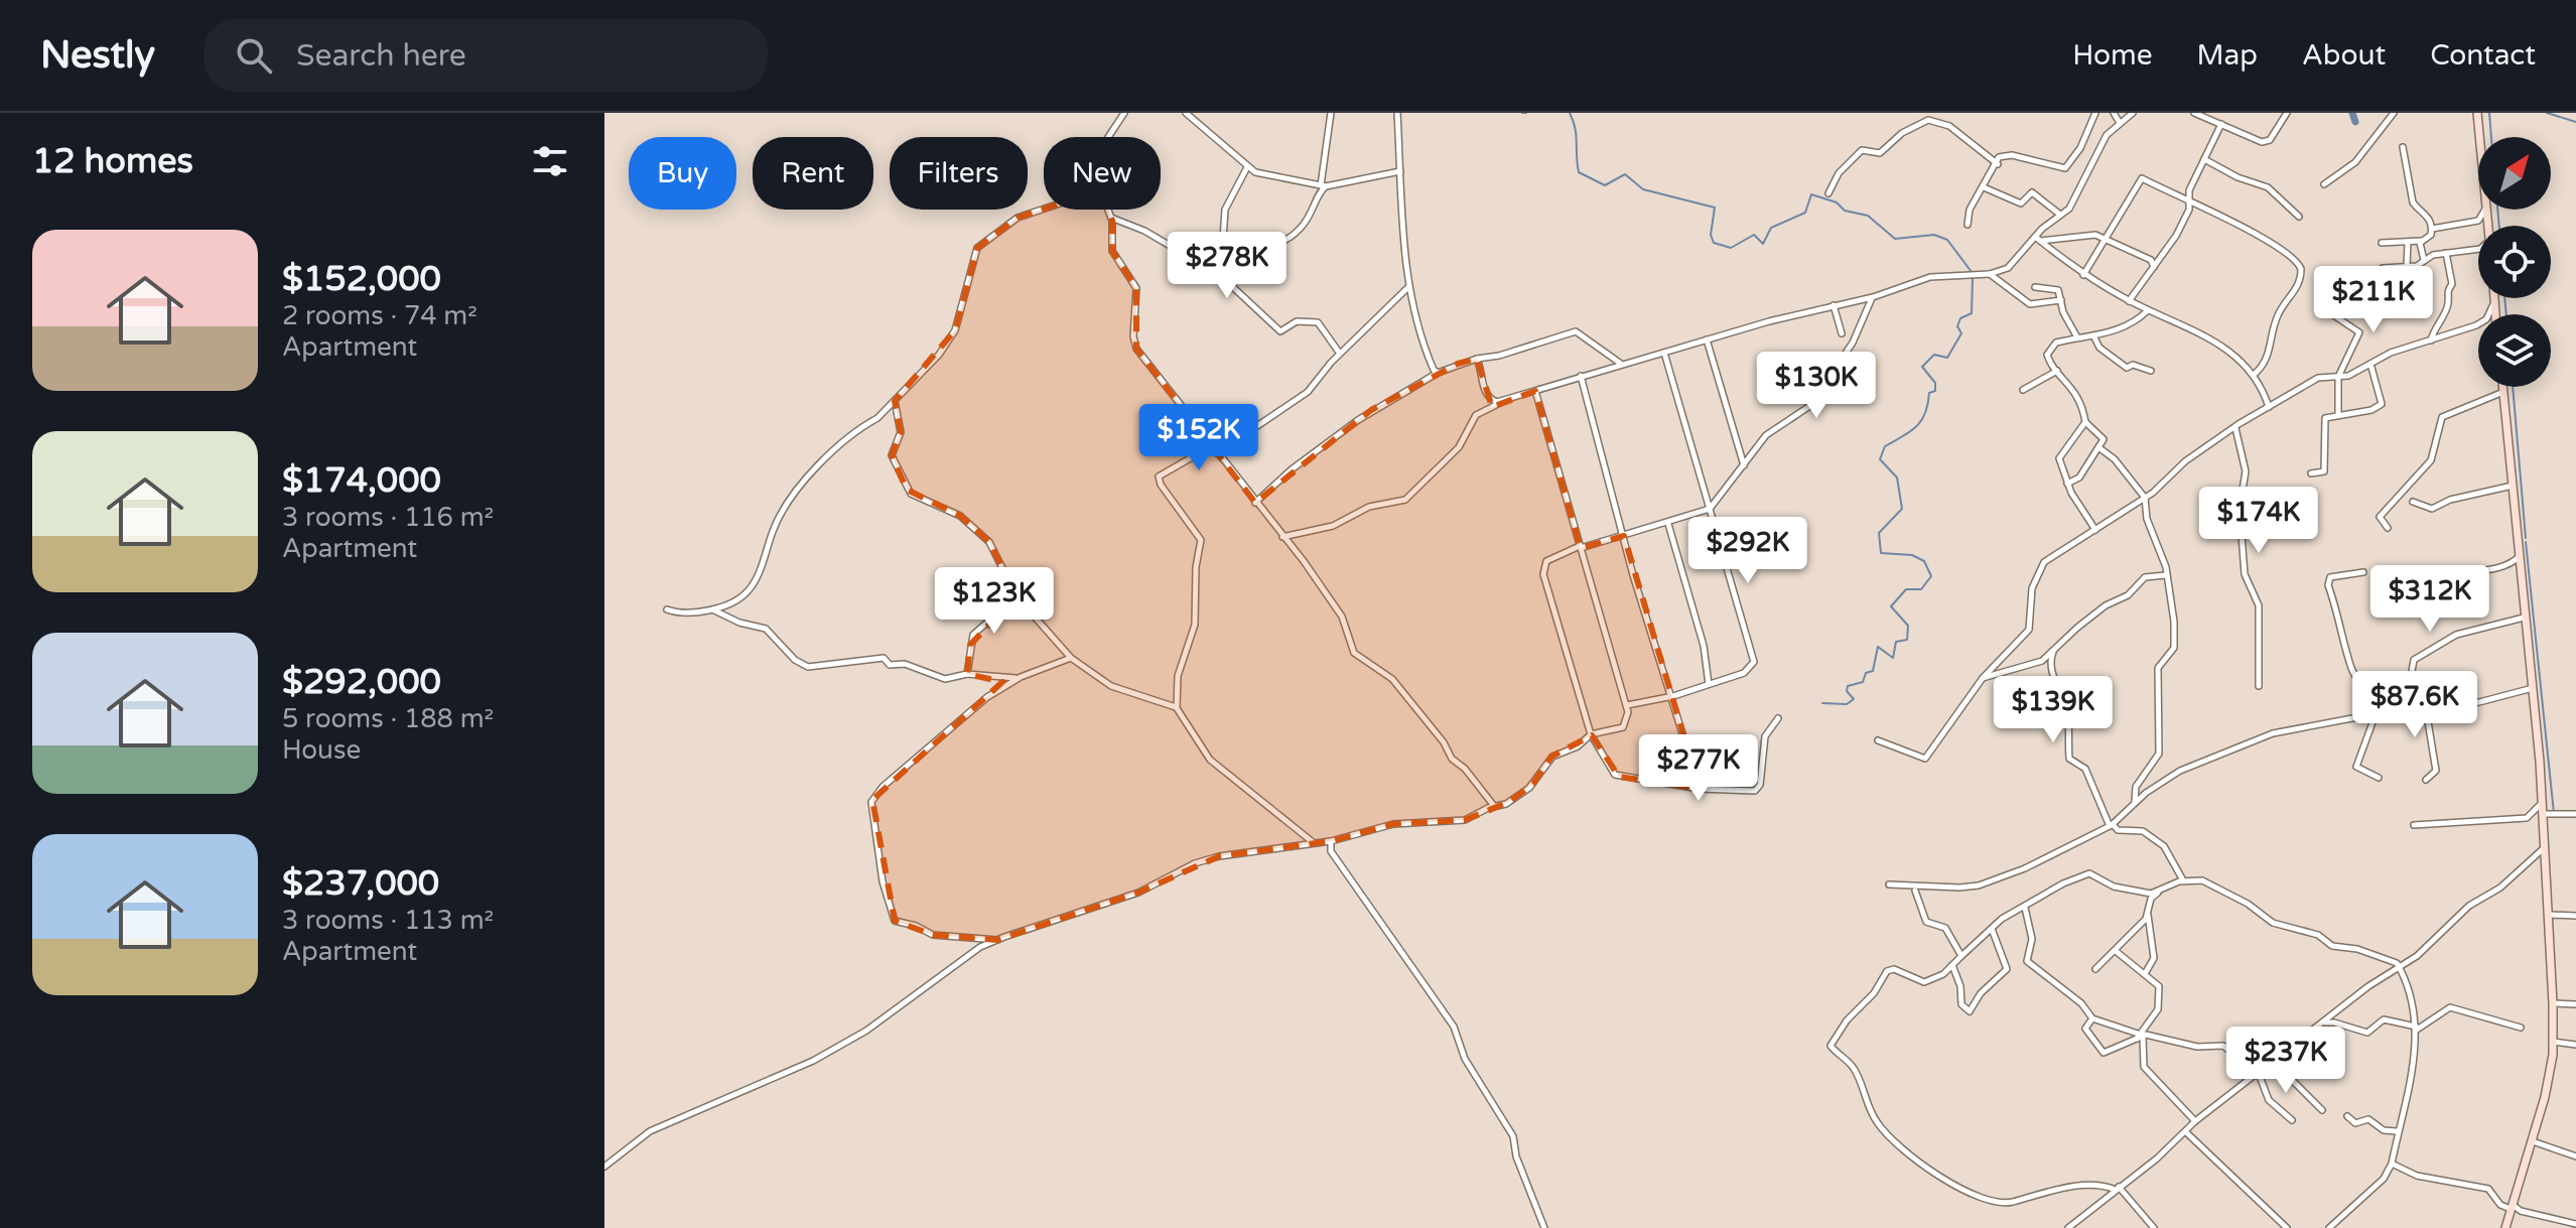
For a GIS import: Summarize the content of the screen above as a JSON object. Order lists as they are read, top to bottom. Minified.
{"north":"top right","page":{"header":"Nestly","search":"Search here","nav":["Home","Map","About","Contact"],"heading":"12 homes","chip":["Buy","Rent","Filters","New"],"list":[{"name":"$152,000","note":"2 rooms · 74 m² · Apartment"},{"name":"$174,000","note":"3 rooms · 116 m² · Apartment"},{"name":"$292,000","note":"5 rooms · 188 m² · House"},{"name":"$237,000","note":"3 rooms · 113 m² · Apartment"}],"price":["$278K","$211K","$130K","$152K","$174K","$292K","$312K","$123K","$87.6K","$139K","$277K","$237K"]}}
